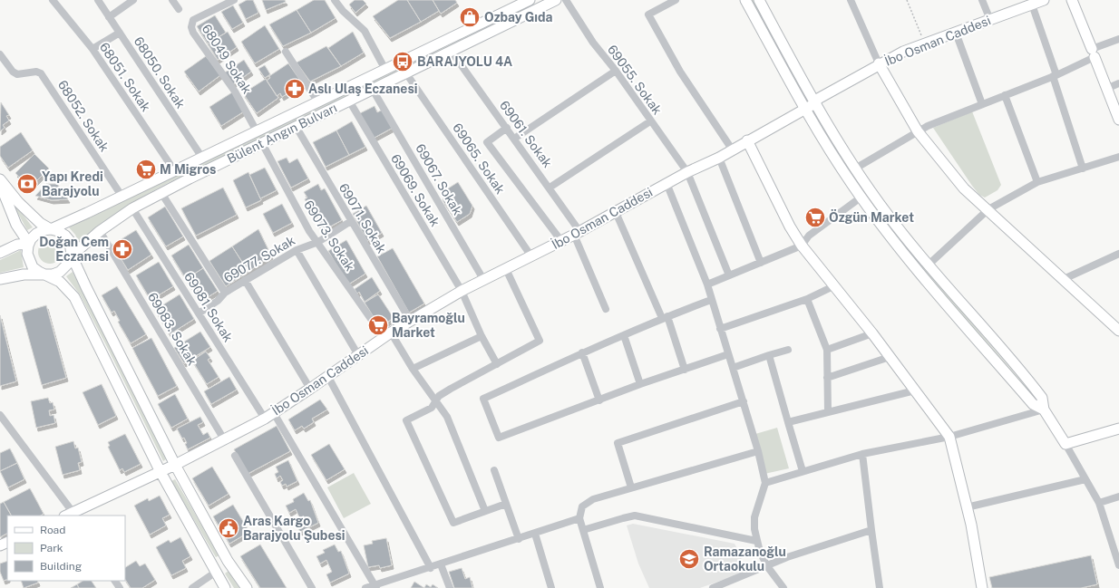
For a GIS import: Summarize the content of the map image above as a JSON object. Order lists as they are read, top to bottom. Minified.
{"streets":{"main road":["İbo Osman Caddesi","Bülent Angın Bulvarı"],"street":["68049 Sokak","68050. Sokak","68051. Sokak","69055. Sokak","68052. Sokak","69061. Sokak","69065. Sokak","69067. Sokak","69069. Sokak","69071. Sokak","69073. Sokak","69077. Sokak","69081. Sokak","69083. Sokak"]},"crossings":[["İbo Osman Caddesi","69055. Sokak"],["İbo Osman Caddesi","69061. Sokak"],["İbo Osman Caddesi","69065. Sokak"],["İbo Osman Caddesi","69067. Sokak"],["İbo Osman Caddesi","69069. Sokak"],["İbo Osman Caddesi","69071. Sokak"],["İbo Osman Caddesi","69073. Sokak"],["İbo Osman Caddesi","69081. Sokak"],["İbo Osman Caddesi","69083. Sokak"],["68049 Sokak","Bülent Angın Bulvarı"],["68050. Sokak","Bülent Angın Bulvarı"],["68051. Sokak","Bülent Angın Bulvarı"],["68052. Sokak","Bülent Angın Bulvarı"],["Bülent Angın Bulvarı","69061. Sokak"],["Bülent Angın Bulvarı","69065. Sokak"],["Bülent Angın Bulvarı","69067. Sokak"],["Bülent Angın Bulvarı","69069. Sokak"],["Bülent Angın Bulvarı","69071. Sokak"],["Bülent Angın Bulvarı","69073. Sokak"],["Bülent Angın Bulvarı","69077. Sokak"],["Bülent Angın Bulvarı","69081. Sokak"],["Bülent Angın Bulvarı","69083. Sokak"],["69071. Sokak","69077. Sokak"],["69073. Sokak","69077. Sokak"]],"places":{"shop":["Ozbay Gıda"],"bus stop":["BARAJYOLU 4A"],"pharmacy":["Aslı Ulaş Eczanesi","Doğan Cem Eczanesi"],"supermarket":["M Migros","Özgün Market","Bayramoğlu Market"],"bank":["Yapı Kredi Barajyolu"],"public building":["Aras Kargo Barajyolu Şubesi"],"school or university":["Ramazanoğlu Ortaokulu"]},"legend":["Road","Park","Building"]}
